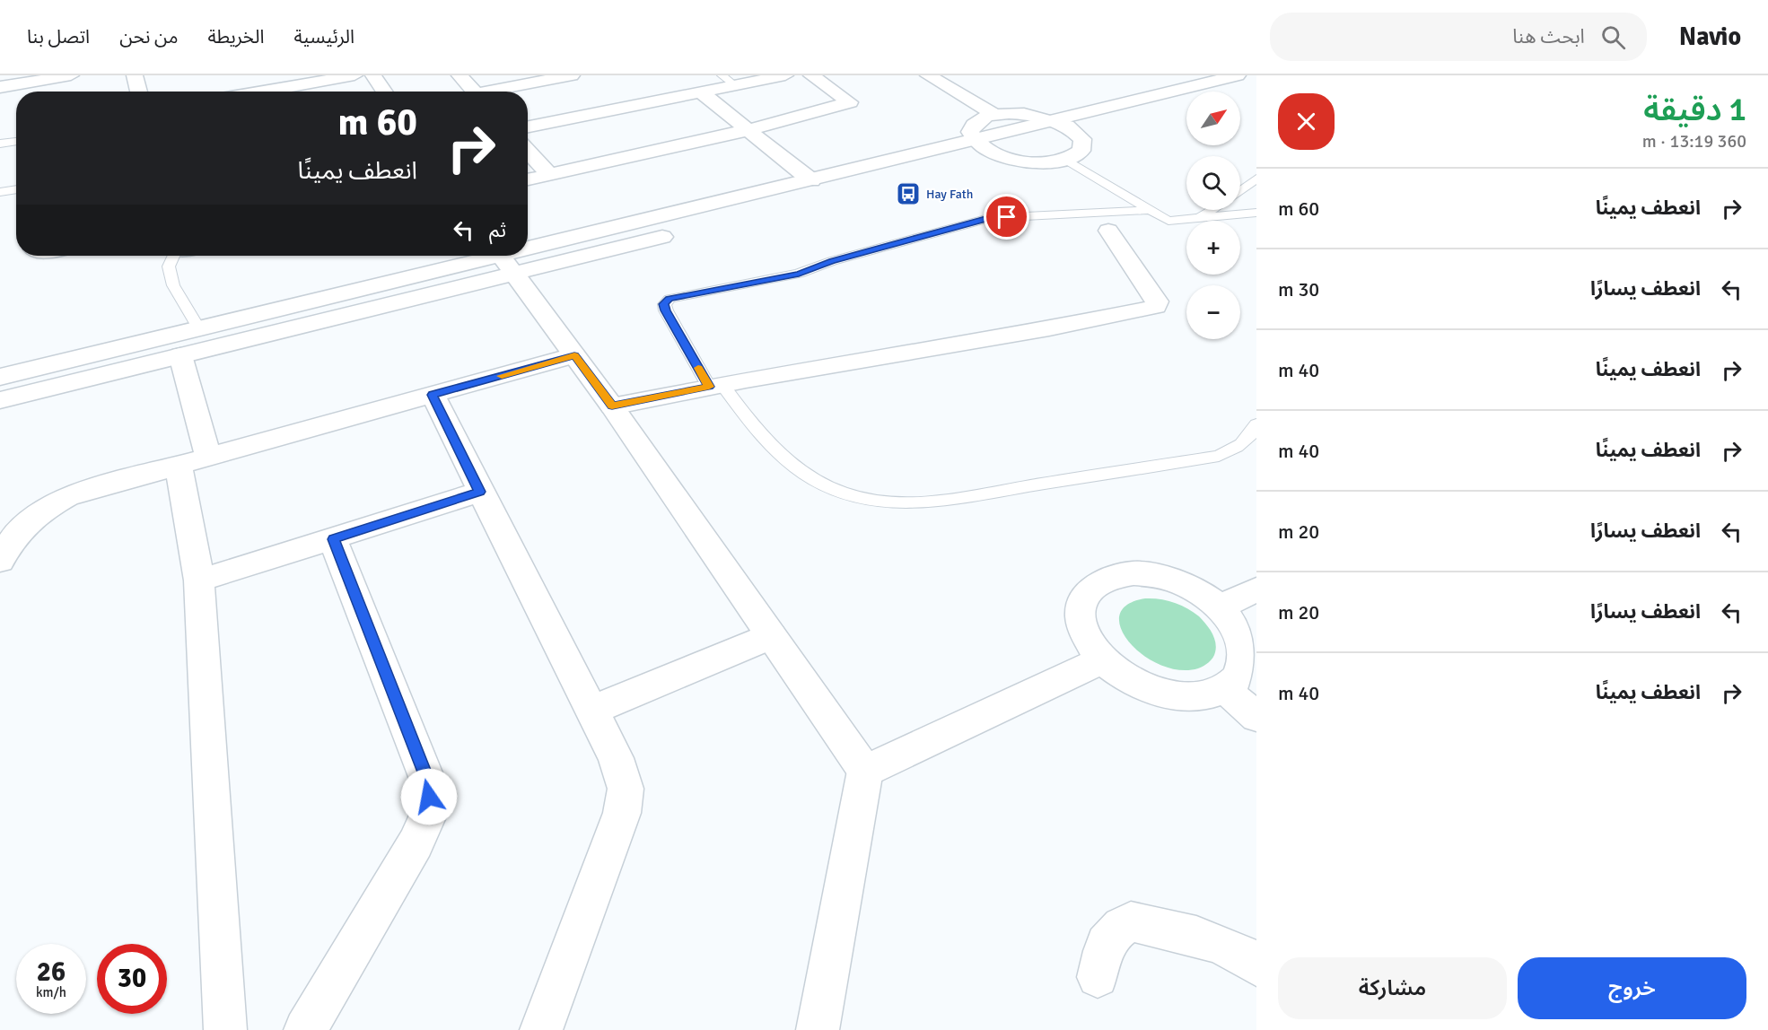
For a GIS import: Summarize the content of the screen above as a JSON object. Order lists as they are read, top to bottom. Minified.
{"places":{"bus stop":["Hay Fath"]},"north":"top right","page":{"header":"Navio","search":"ابحث هنا","nav":["الرئيسية","الخريطة","من نحن","اتصل بنا"],"heading":["1 دقيقة","360 m · 13:19"],"map_buttons":["+","−"],"turn":["60 m","انعطف يمينًا"],"list":[{"name":"انعطف يمينًا","value":"60 m"},{"name":"انعطف يسارًا","value":"30 m"},{"name":"انعطف يمينًا","value":"40 m"},{"name":"انعطف يمينًا","value":"40 m"},{"name":"انعطف يسارًا","value":"20 m"},{"name":"انعطف يسارًا","value":"20 m"},{"name":"انعطف يمينًا","value":"40 m"}],"then":"ثم","speed":"26 km/h","limit":"30","buttons":["خروج","مشاركة"]}}
